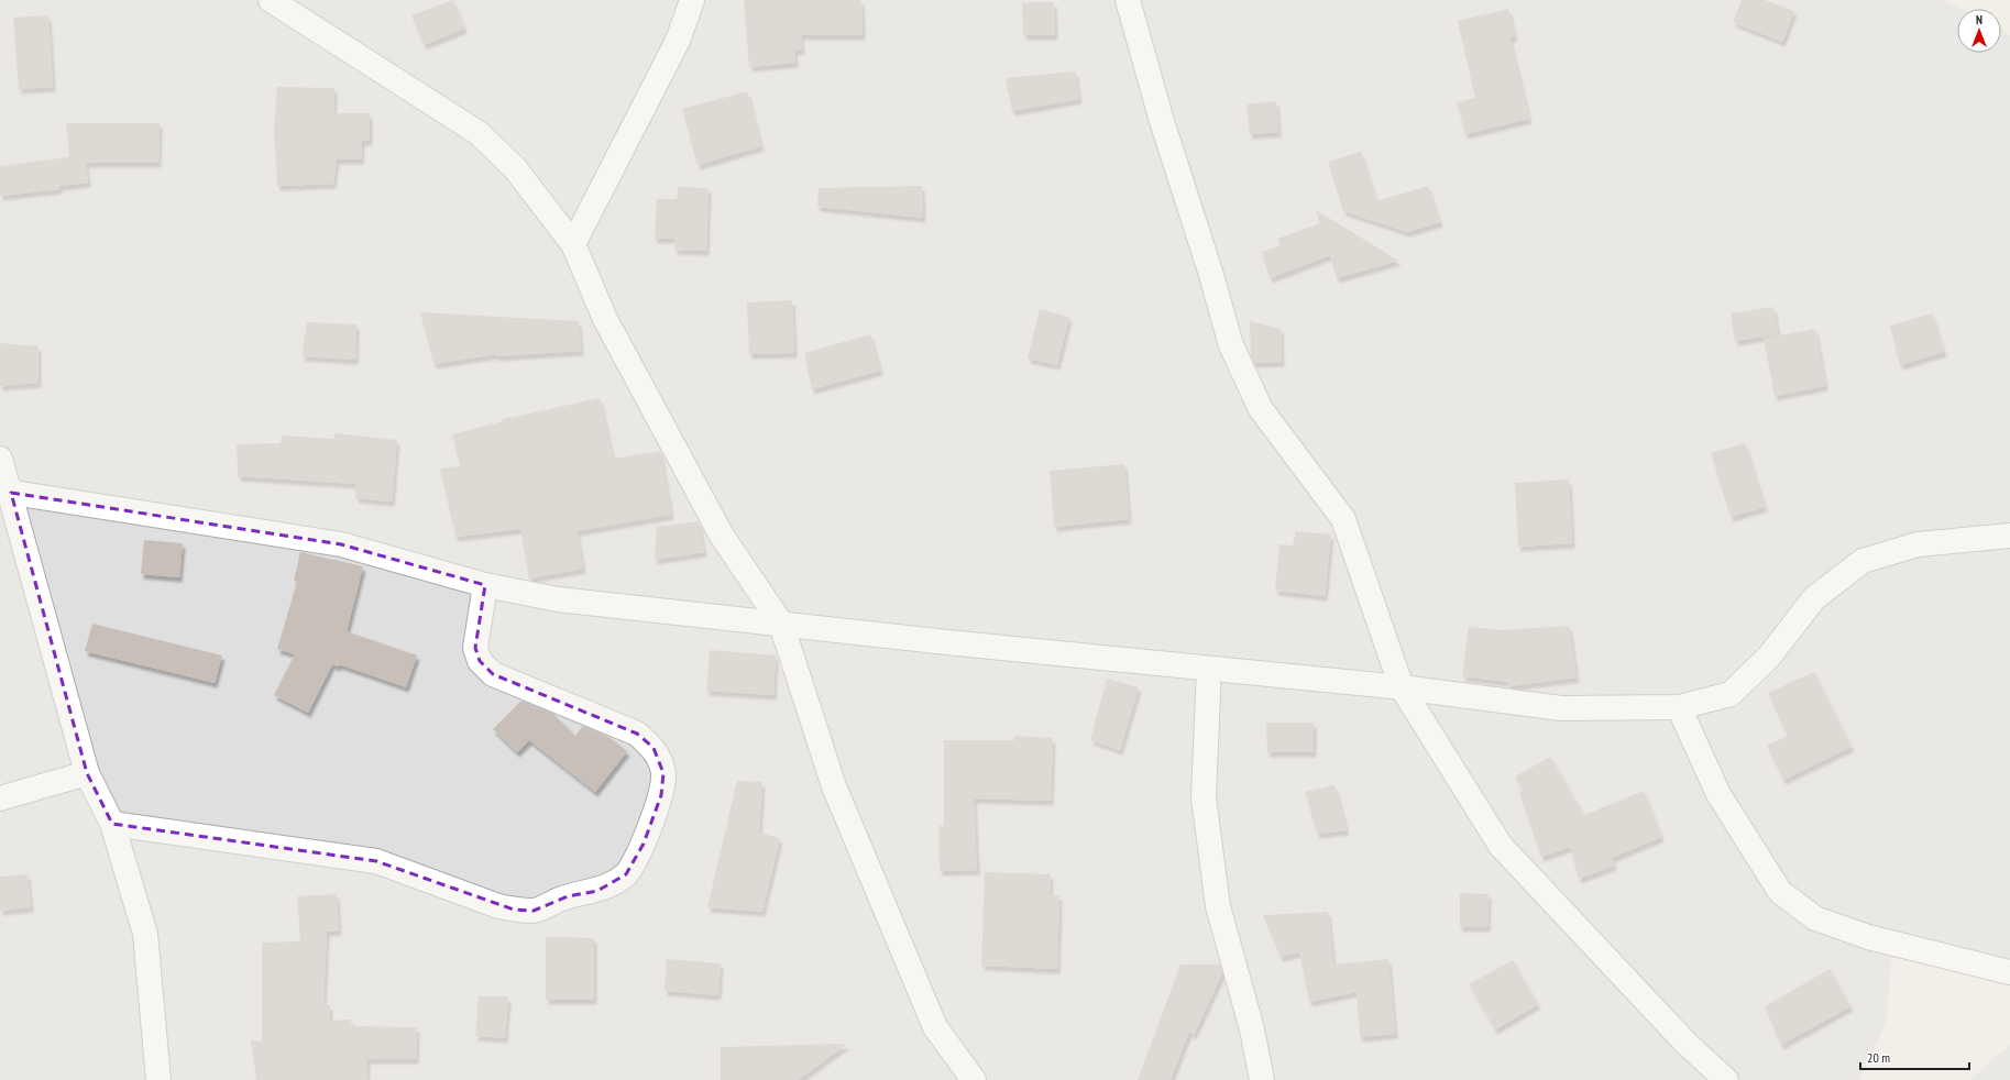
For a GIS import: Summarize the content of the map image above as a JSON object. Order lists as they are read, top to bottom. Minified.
{"scale_bar":"20 m","north":"top"}
